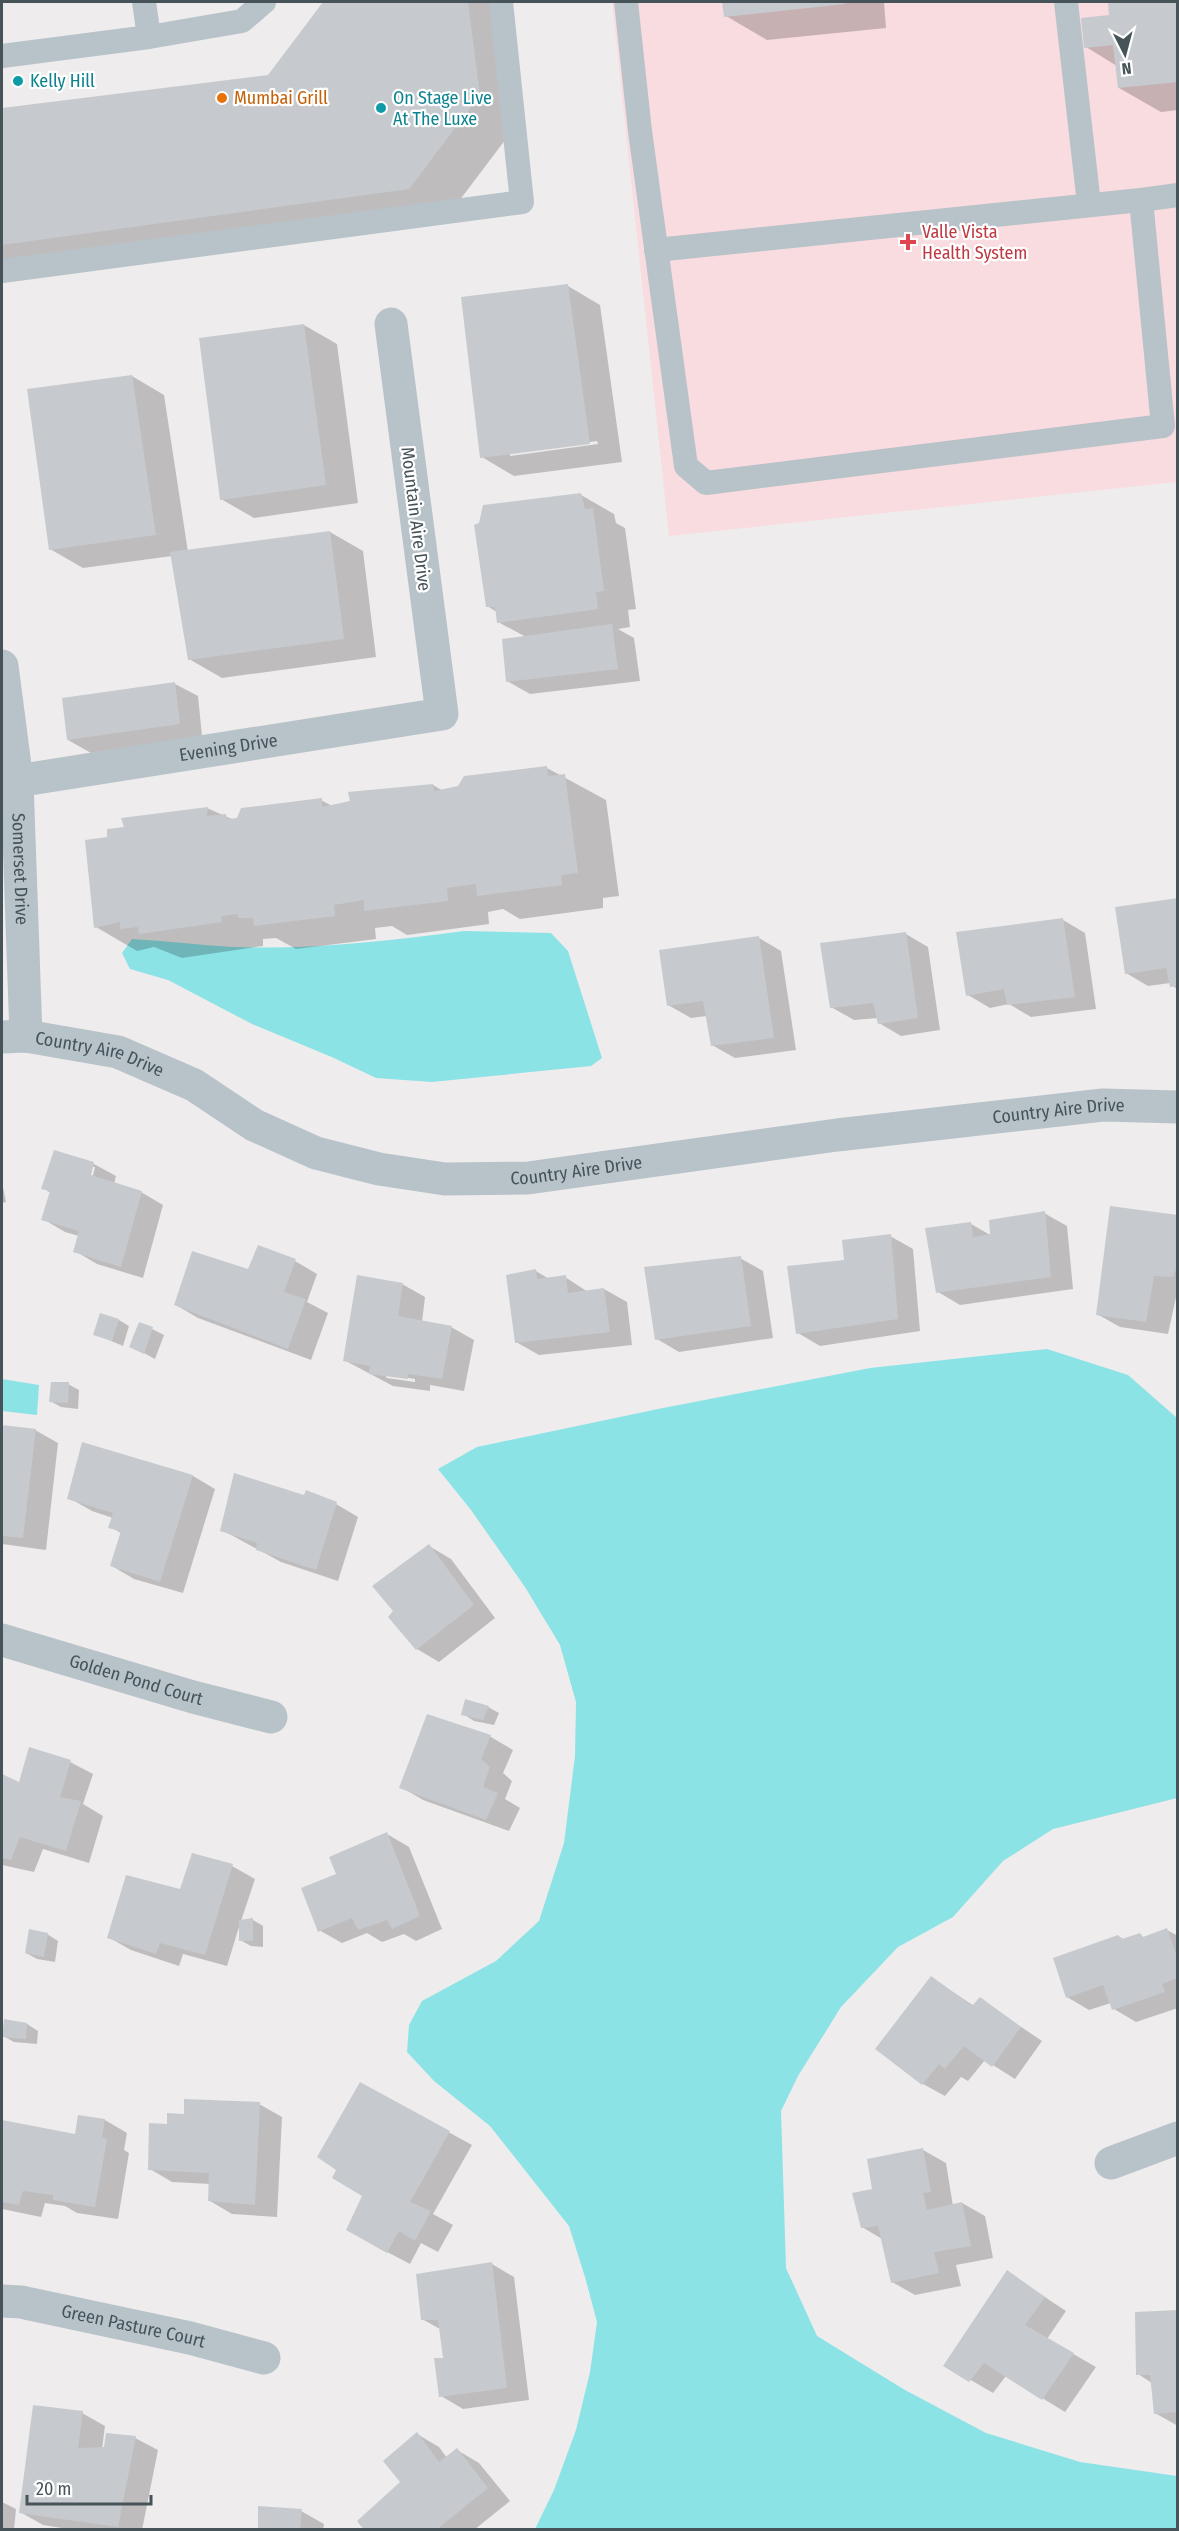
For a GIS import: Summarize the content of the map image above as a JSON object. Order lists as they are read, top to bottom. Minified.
{"streets":{"street":["Mountain Aire Drive","Evening Drive","Somerset Drive","Country Aire Drive","Golden Pond Court","Green Pasture Court"]},"crossings":[["Mountain Aire Drive","Evening Drive"],["Evening Drive","Somerset Drive"],["Somerset Drive","Country Aire Drive"]],"places":{"other":["Kelly Hill","Mumbai Grill","On Stage Live At The Luxe"],"health":["Valle Vista Health System"]},"scale_bar":"20 m","north":"bottom"}
